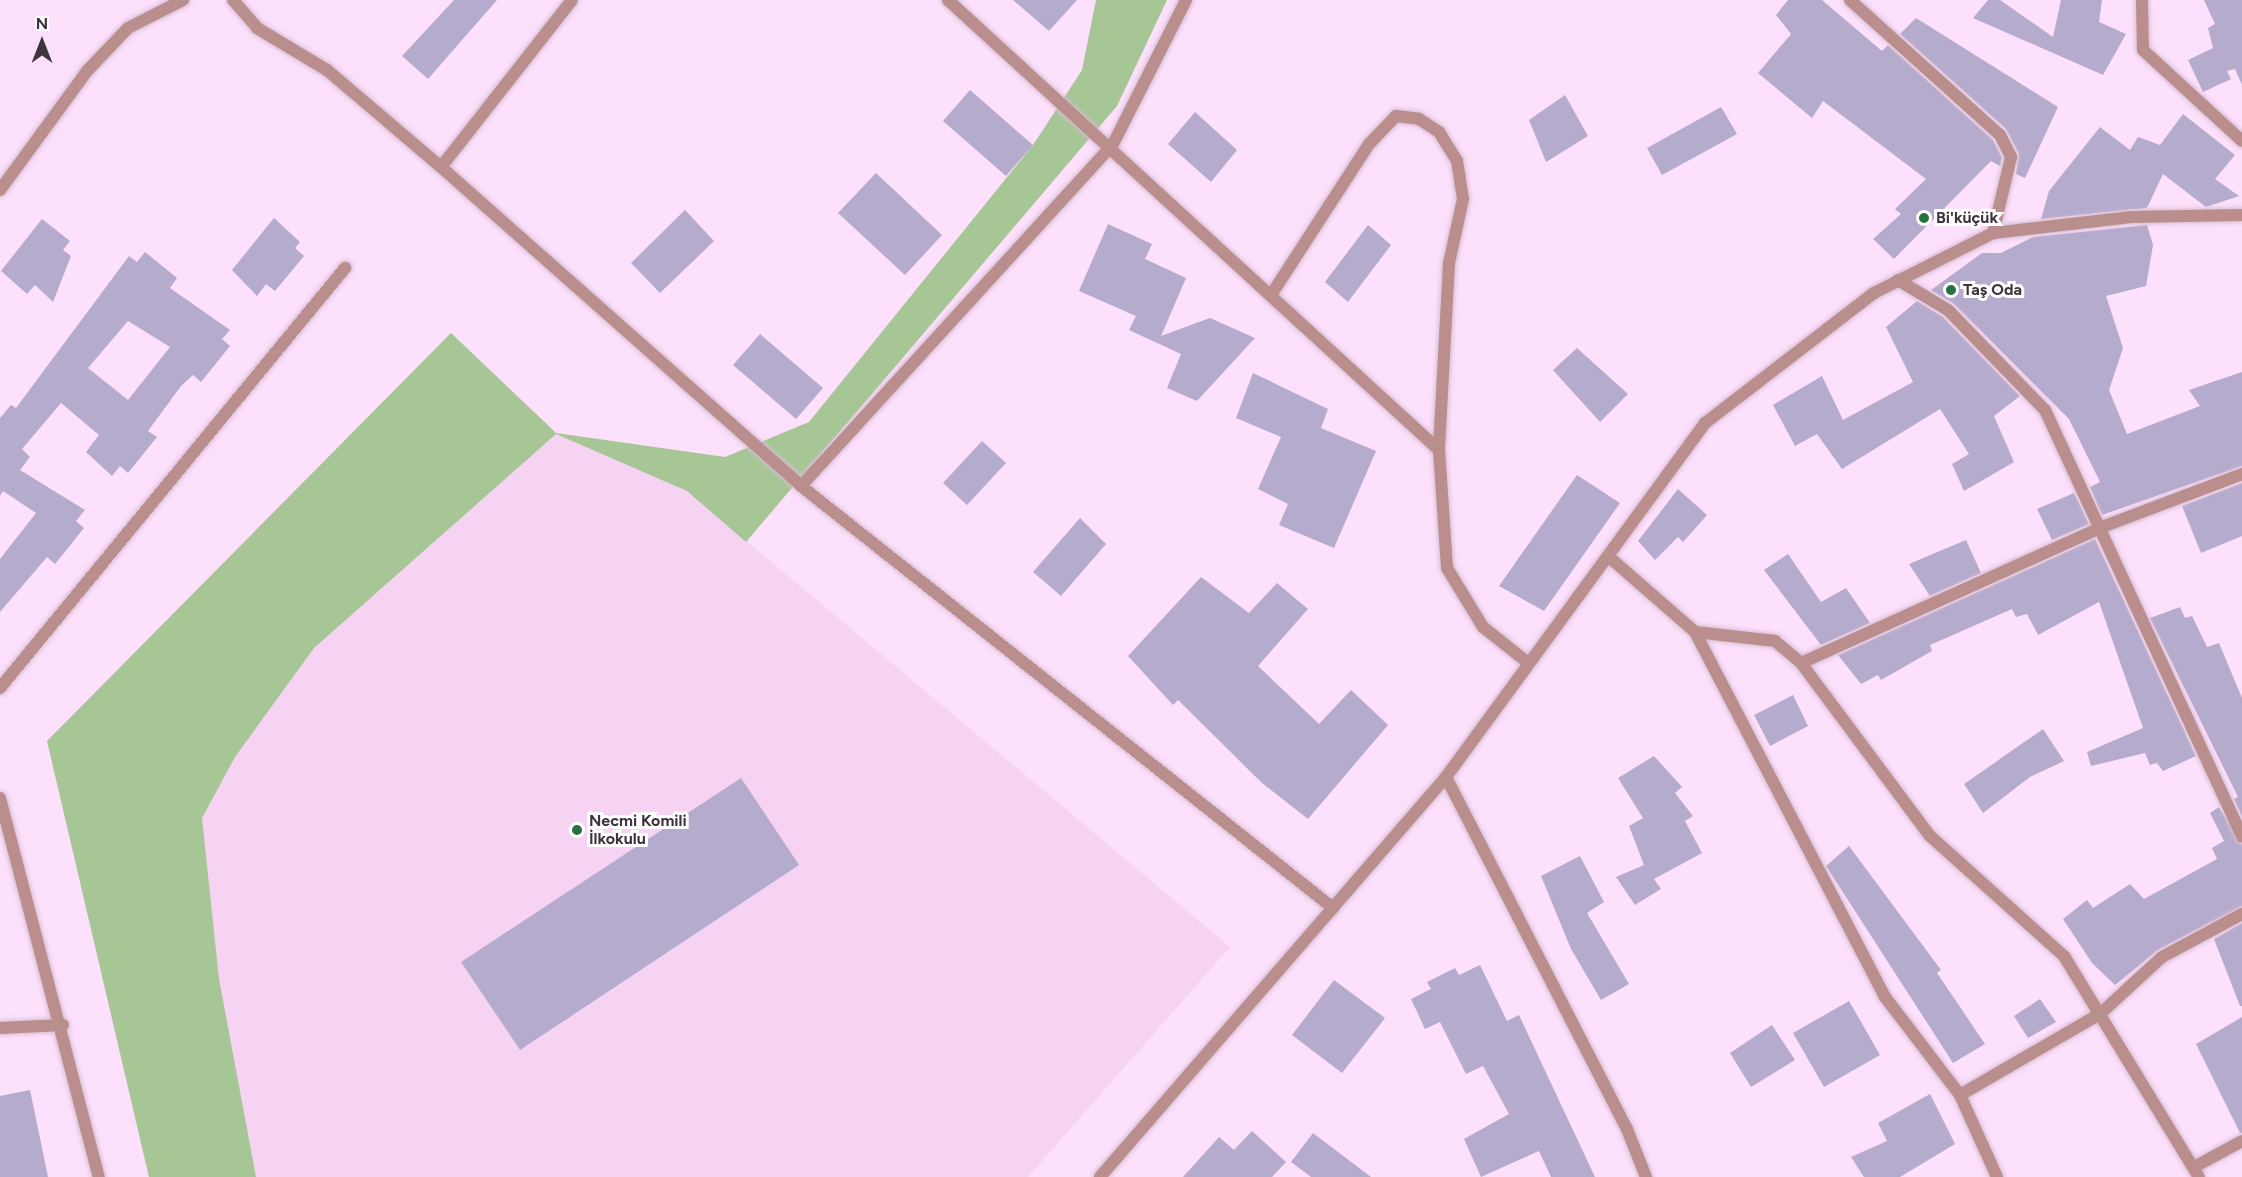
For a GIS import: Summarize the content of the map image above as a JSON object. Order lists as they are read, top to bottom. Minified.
{"places":["Bi'küçük","Taş Oda","Necmi Komili İlkokulu"],"north":"top"}
